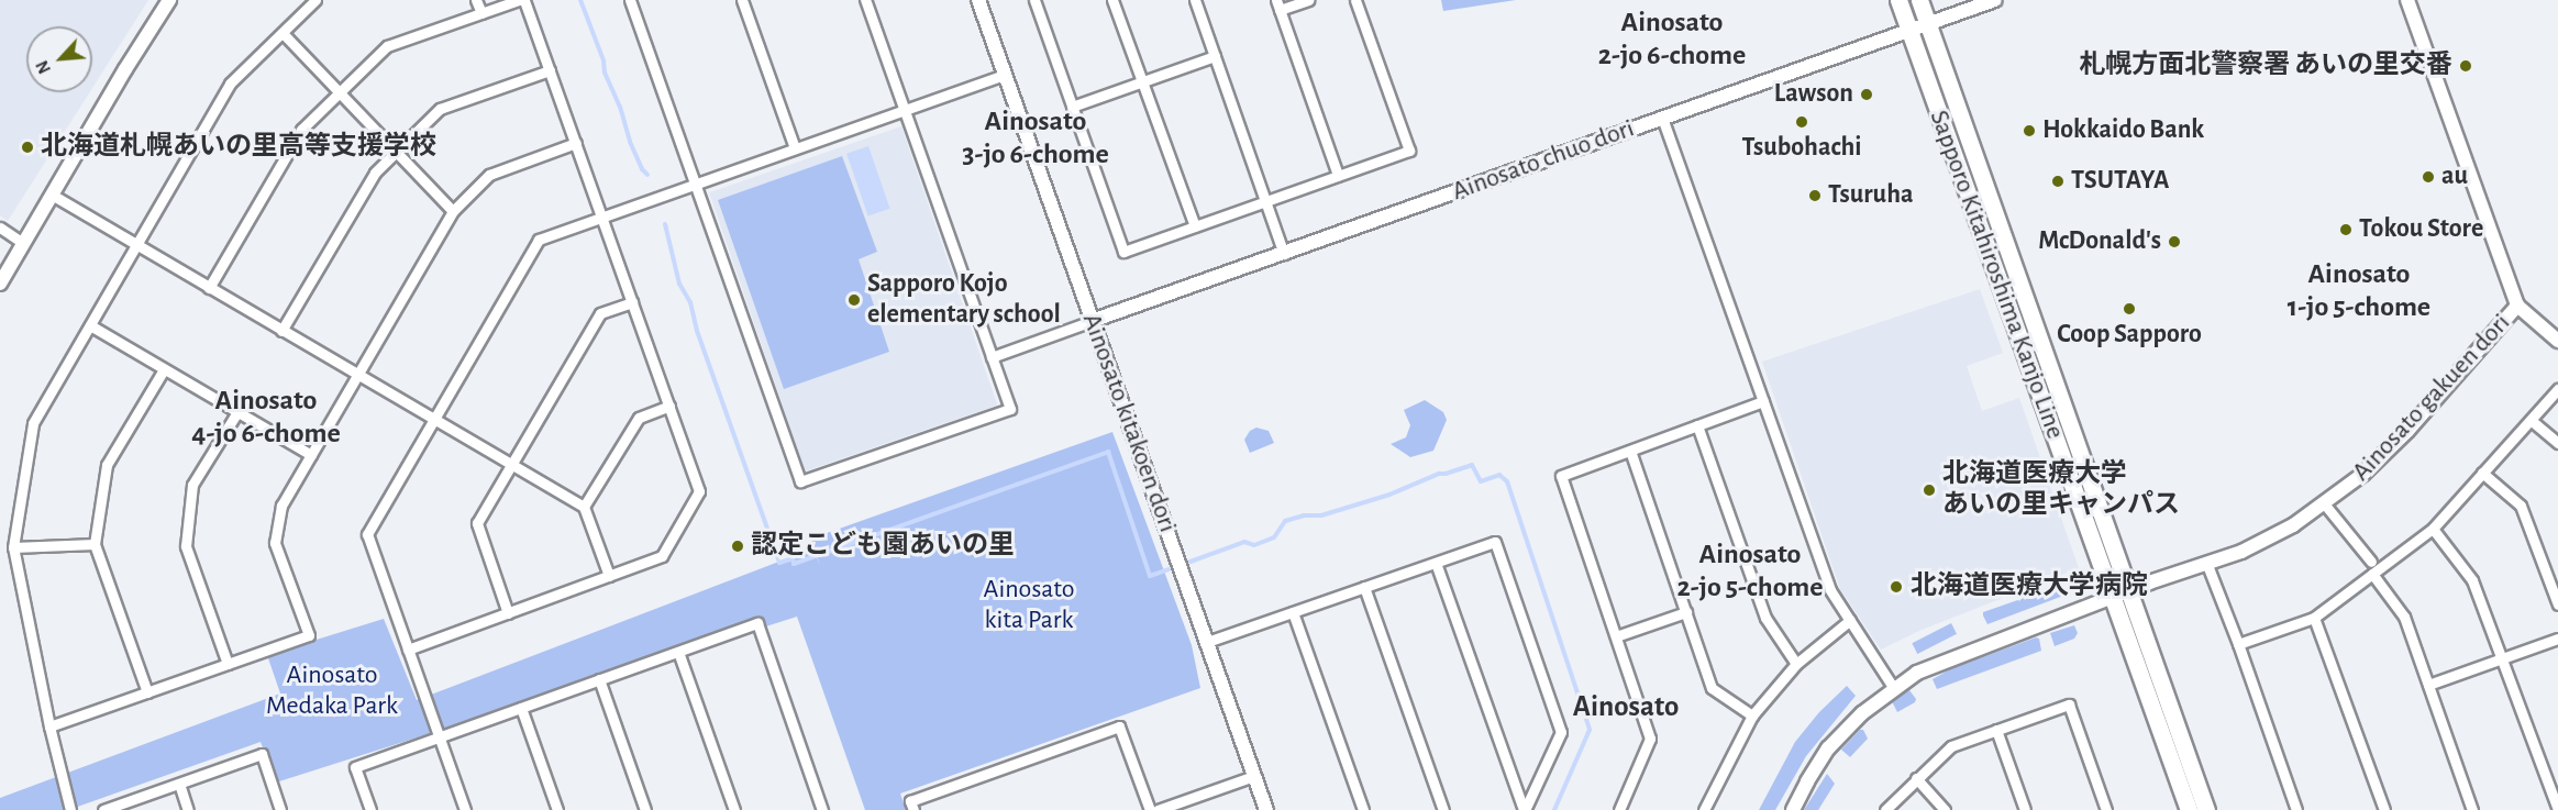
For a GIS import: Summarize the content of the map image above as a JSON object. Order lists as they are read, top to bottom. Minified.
{"streets":{"main road":["Sapporo Kitahiroshima Kanjo Line"],"street":["Ainosato chuo dori","Ainosato gakuen dori","Ainosato kitakoen dori"]},"crossings":[["Ainosato chuo dori","Sapporo Kitahiroshima Kanjo Line"],["Ainosato chuo dori","Ainosato kitakoen dori"],["Sapporo Kitahiroshima Kanjo Line","Ainosato gakuen dori"]],"districts":["Ainosato 2-jo 6-chome","Ainosato 3-jo 6-chome","Ainosato 1-jo 5-chome","Ainosato 4-jo 6-chome","Ainosato 2-jo 5-chome","Ainosato"],"parks":["Ainosato kita Park","Ainosato Medaka Park"],"places":["札幌方面北警察署 あいの里交番","Lawson","Tsubohachi","Hokkaido Bank","北海道札幌あいの里高等支援学校","au","TSUTAYA","Tsuruha","Tokou Store","McDonald's","Sapporo Kojo elementary school","Coop Sapporo","北海道医療大学 あいの里キャンパス","認定こども園あいの里","北海道医療大学病院"],"north":"bottom left"}
